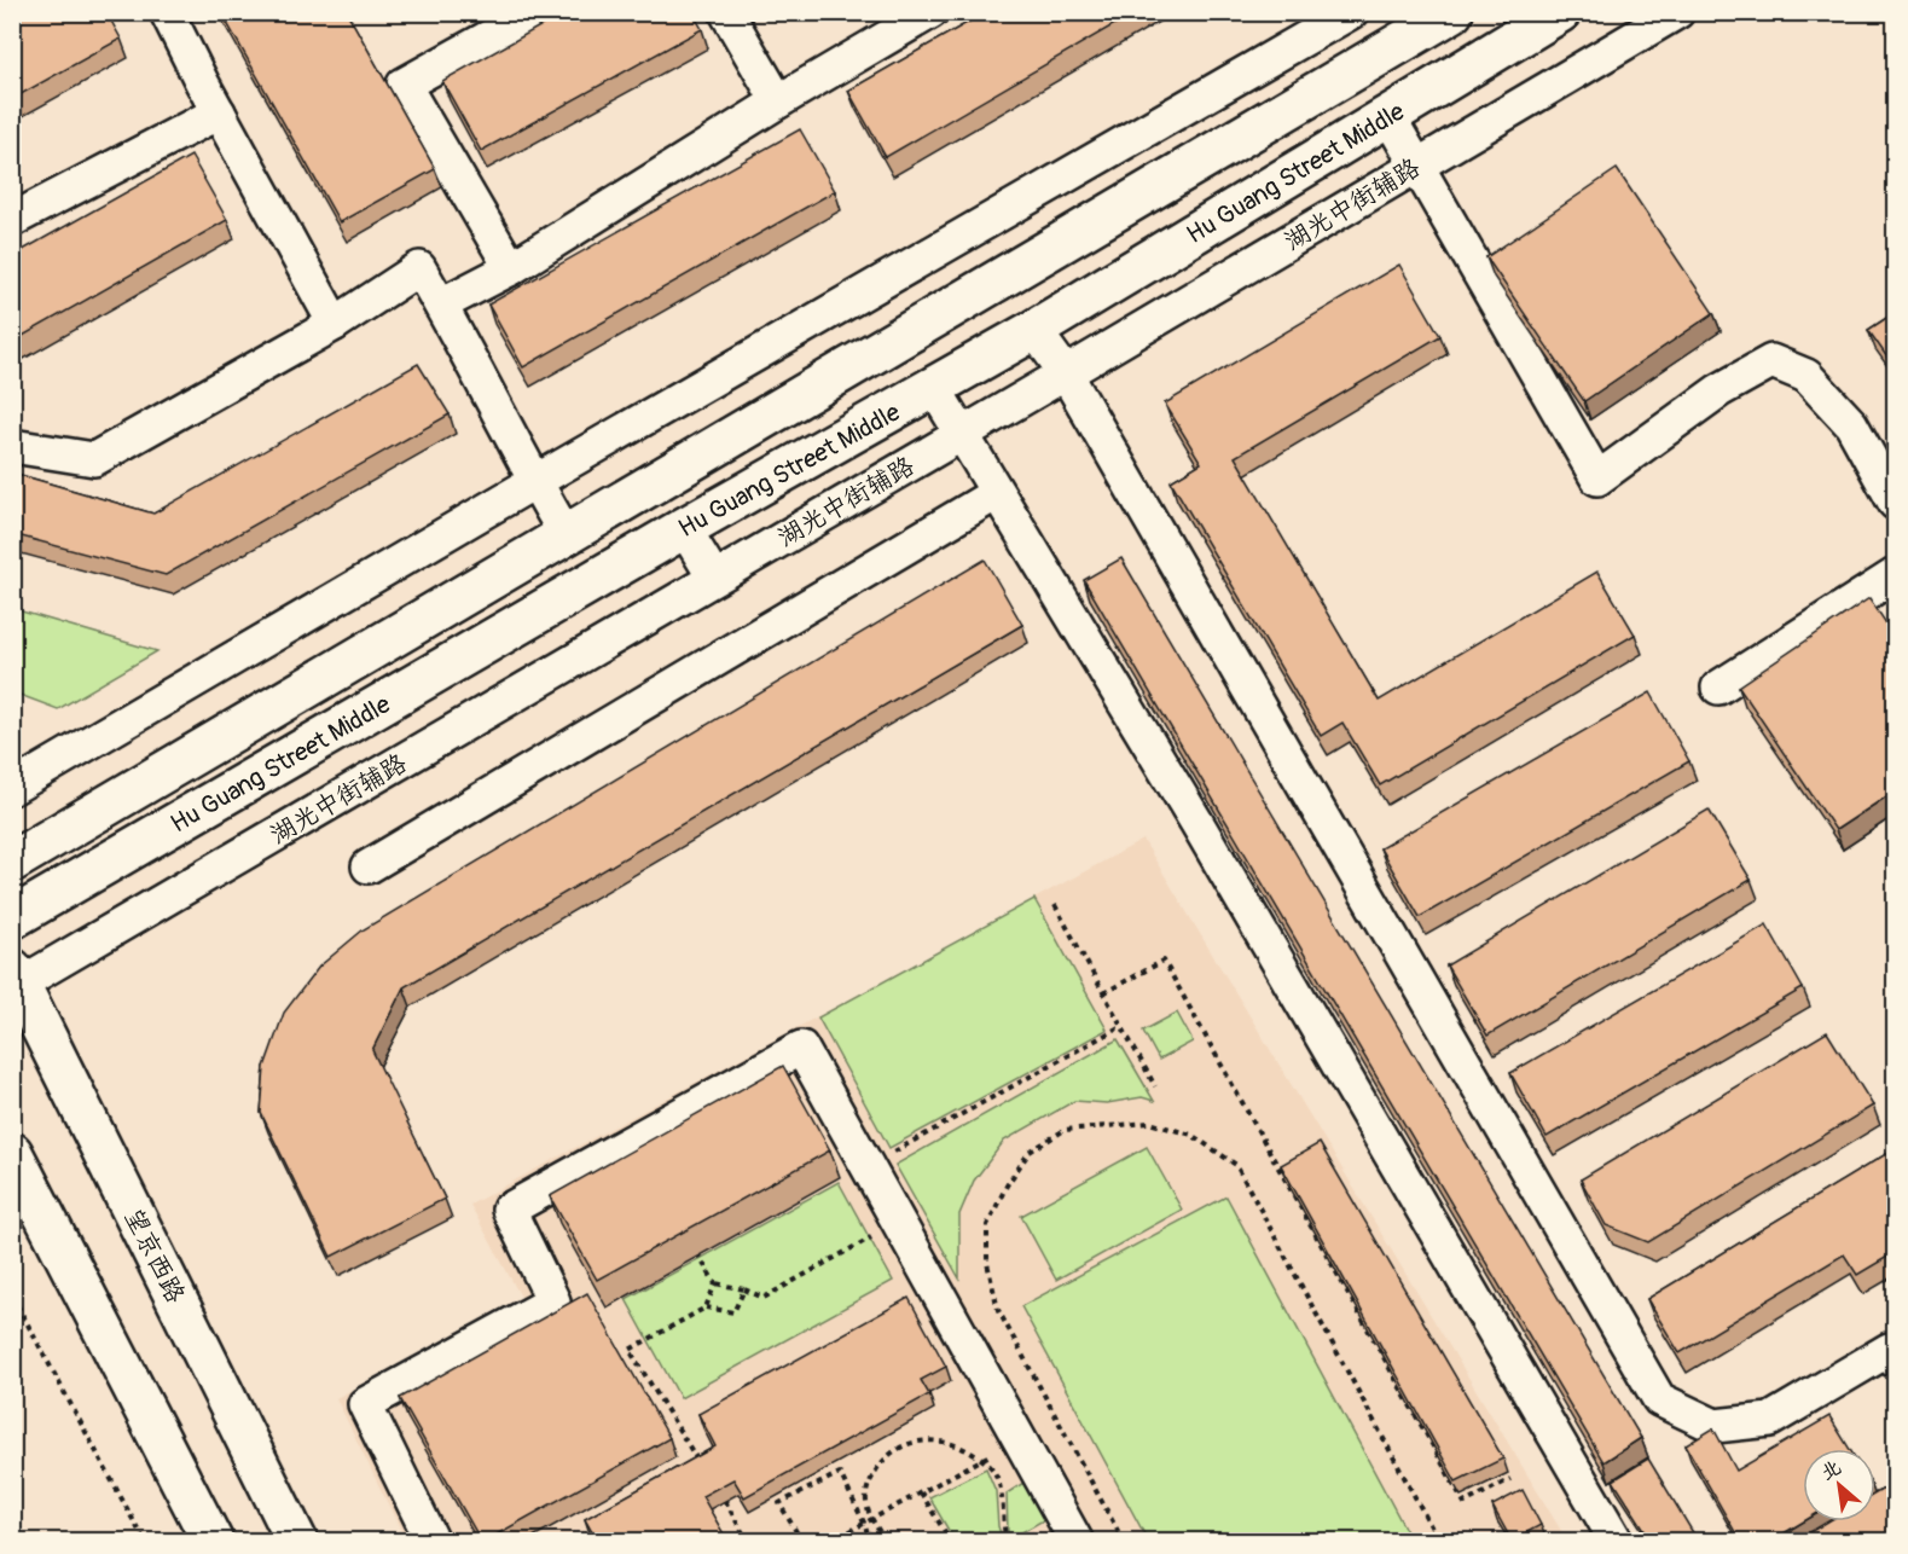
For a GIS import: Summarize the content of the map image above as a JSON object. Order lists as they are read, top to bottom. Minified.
{"streets":{"main road":["Hu Guang Street Middle","望京西路"],"street":["湖光中街辅路"]},"crossings":[["湖光中街辅路","望京西路"]],"north":"top left"}
